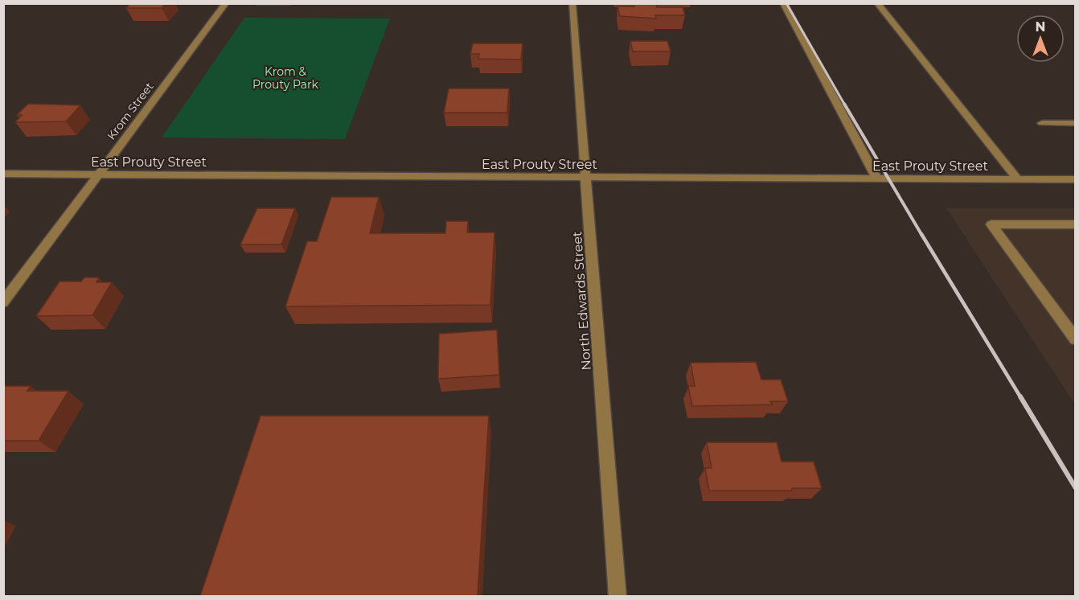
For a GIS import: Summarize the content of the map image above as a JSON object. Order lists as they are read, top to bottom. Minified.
{"streets":{"street":["Krom Street","East Prouty Street","North Edwards Street"]},"crossings":[["Krom Street","East Prouty Street"],["East Prouty Street","North Edwards Street"]],"parks":["Krom & Prouty Park"],"north":"top"}
